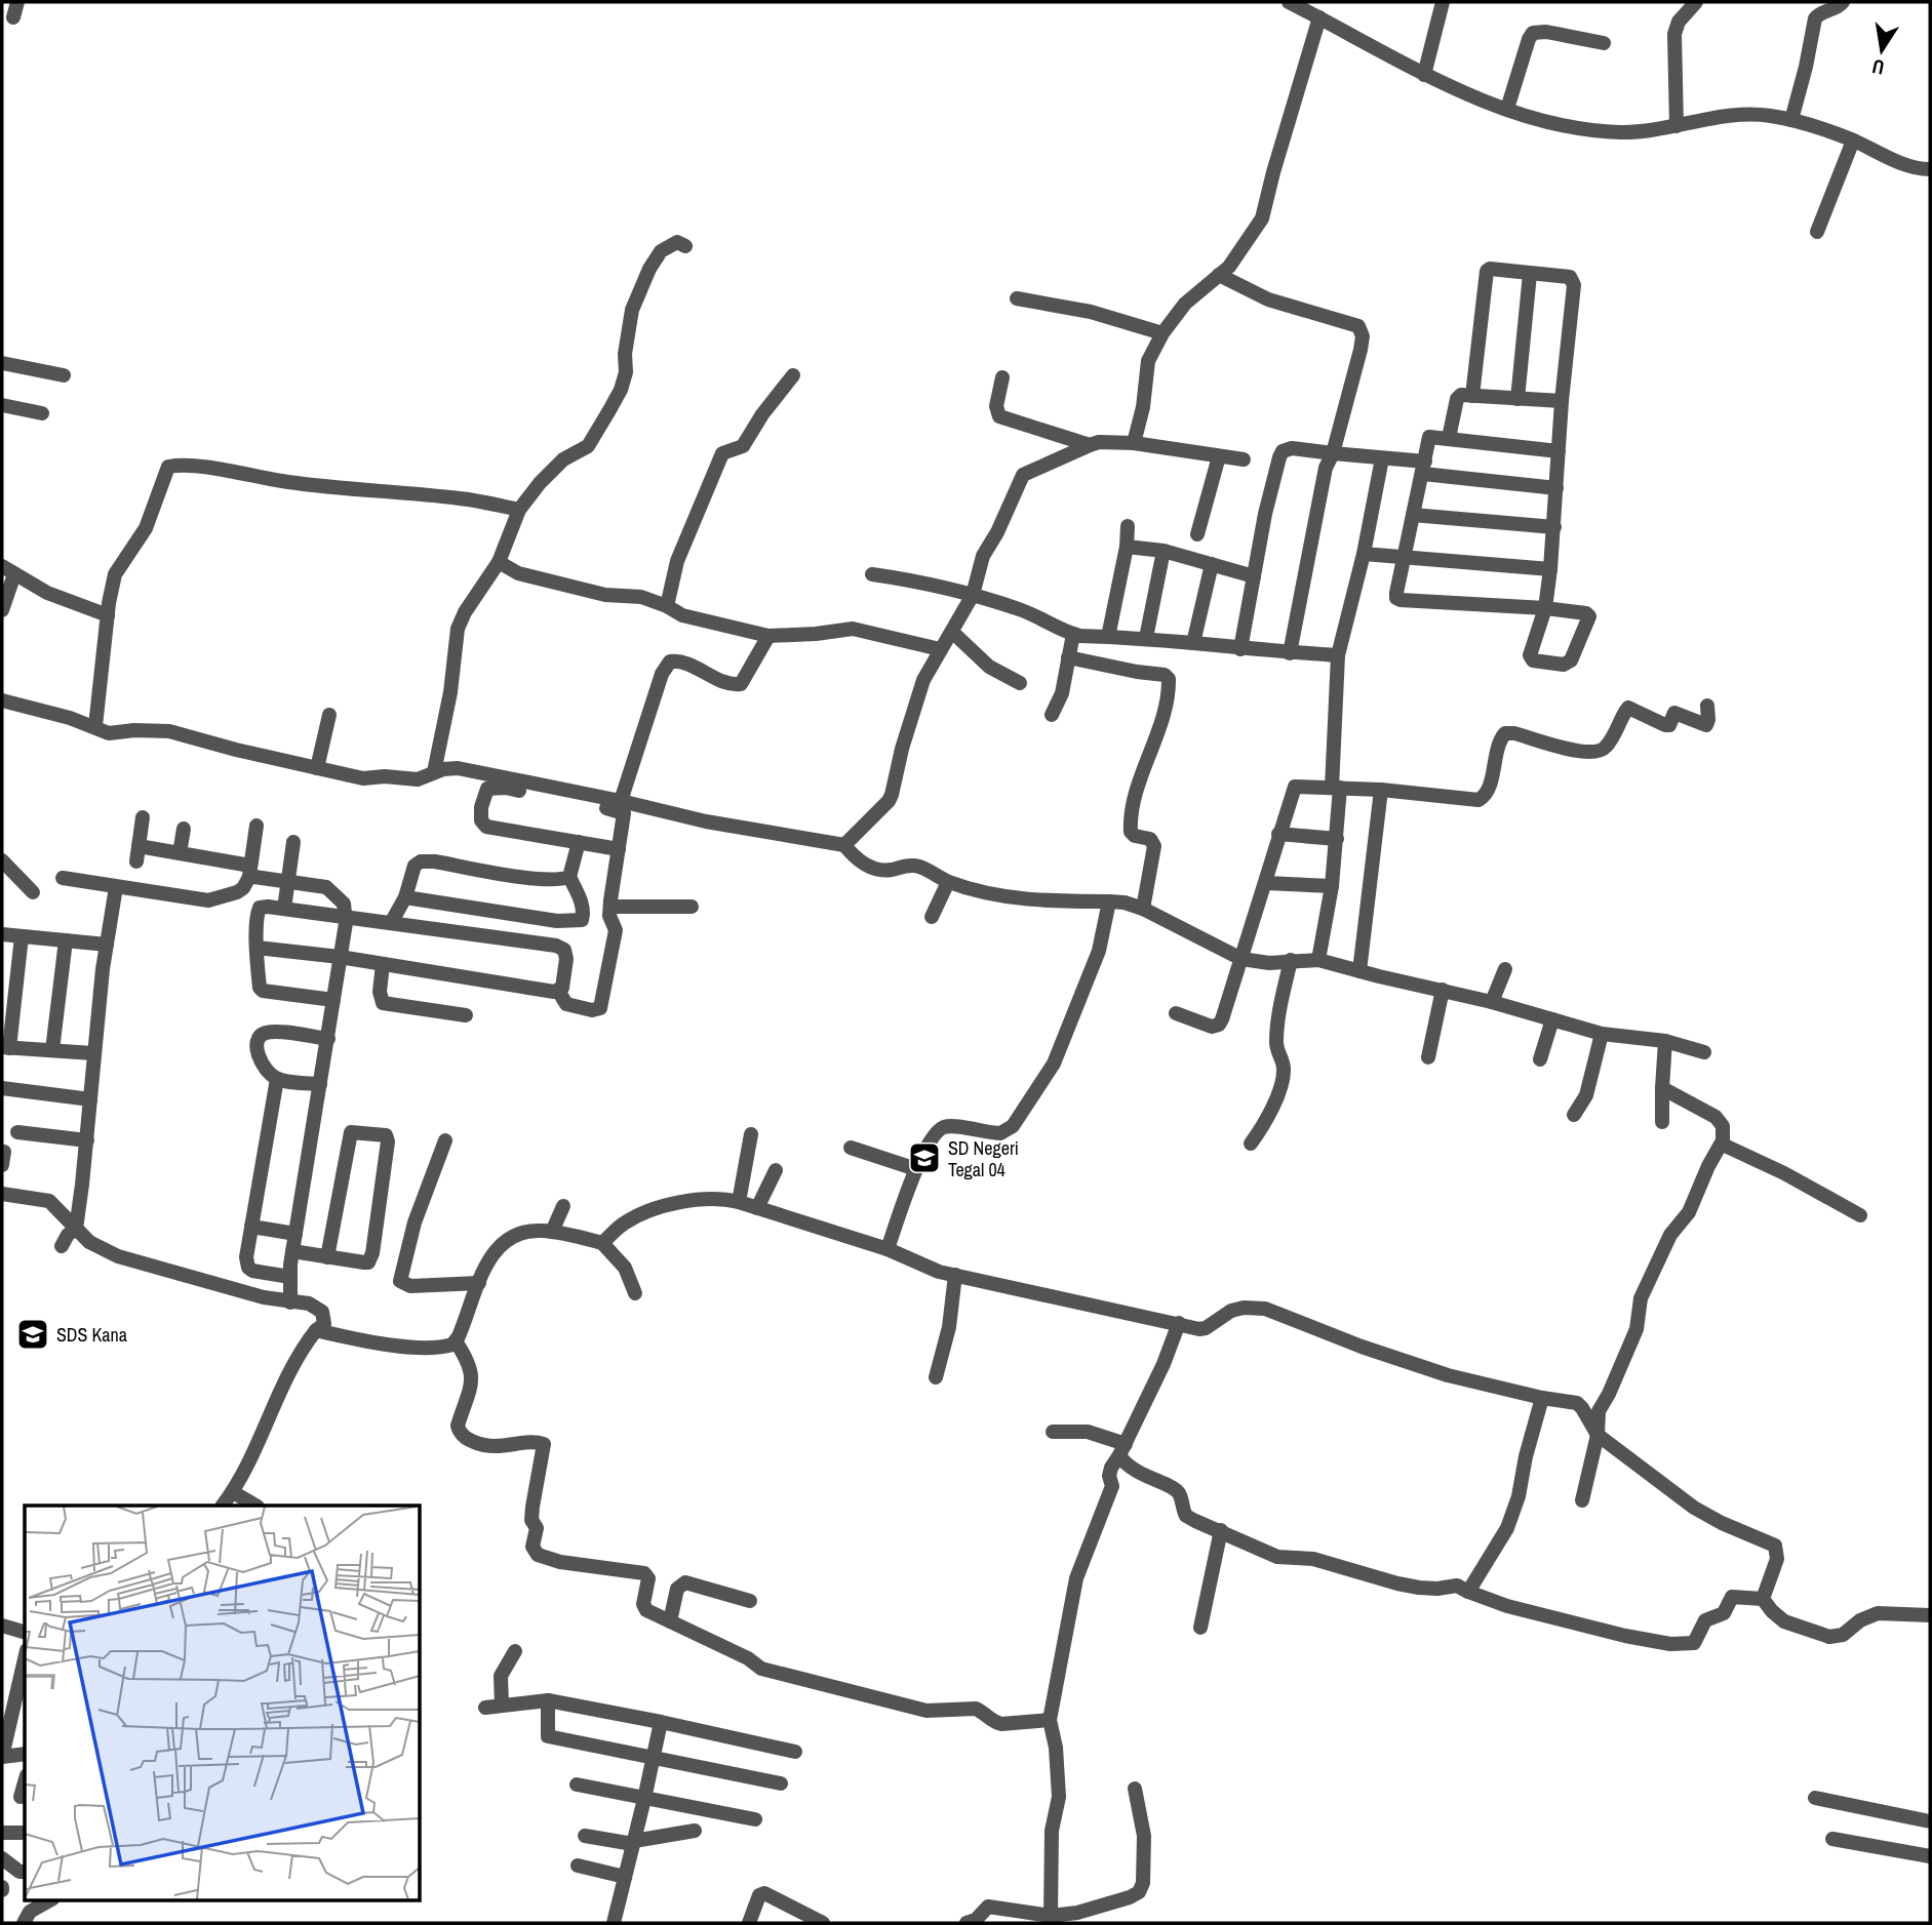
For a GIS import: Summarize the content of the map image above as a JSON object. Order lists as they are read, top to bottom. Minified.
{"places":{"school or university":["SD Negeri Tegal 04","SDS Kana"]},"north":"bottom"}
